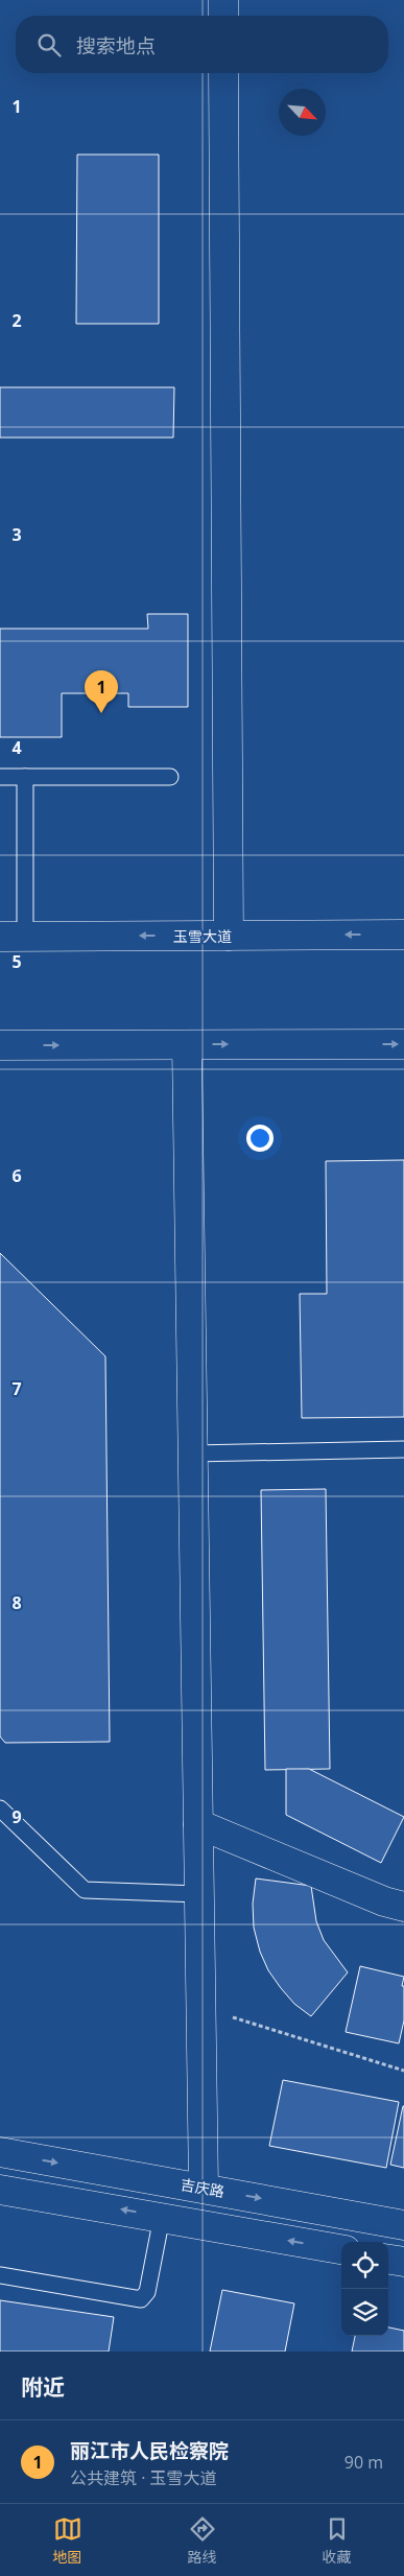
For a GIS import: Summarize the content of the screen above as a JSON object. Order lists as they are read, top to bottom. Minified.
{"streets":{"street":["玉雪大道","吉庆路"]},"north":"bottom right","page":{"search":"搜索地点","pins":"1","heading":"附近","list":[{"mark":"1","name":"丽江市人民检察院","note":"公共建筑 · 玉雪大道","value":"90 m"}],"nav":["地图","路线","收藏"]},"grid":{"rows":["1","2","3","4","5","6","7","8","9"]}}
